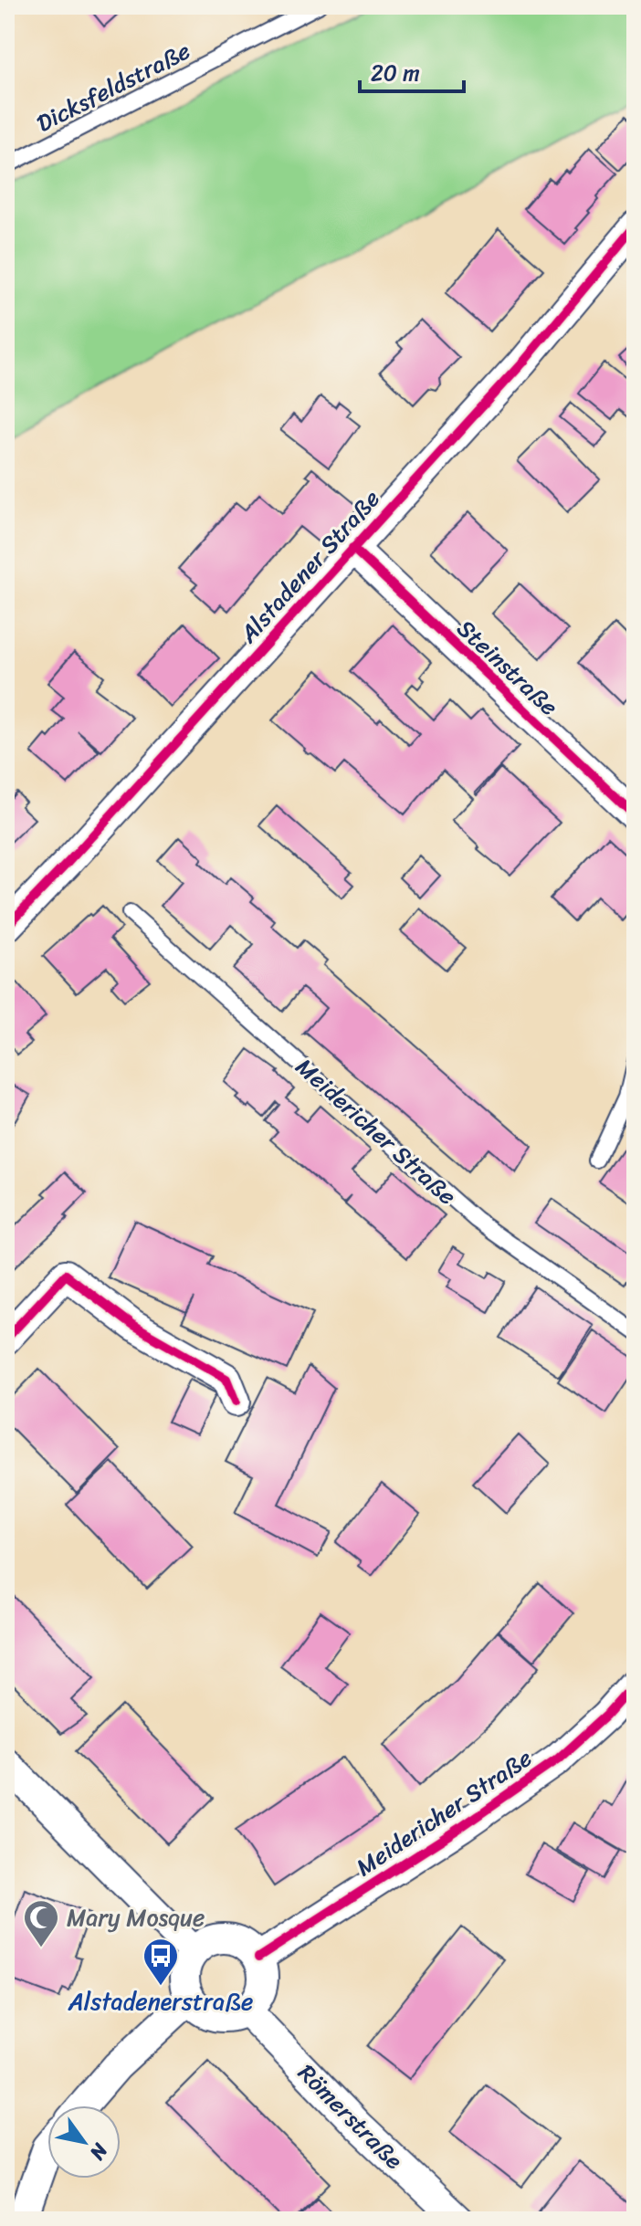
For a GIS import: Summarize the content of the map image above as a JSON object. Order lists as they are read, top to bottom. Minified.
{"streets":{"street":["Alstadener Straße","Steinstraße","Meidericher Straße","Römerstraße"],"lane":["Dicksfeldstraße"]},"crossings":[["Alstadener Straße","Steinstraße"],["Meidericher Straße","Römerstraße"]],"places":{"mosque":["Mary Mosque"],"bus stop":["Alstadenerstraße"]},"scale_bar":"20 m","north":"bottom right"}
